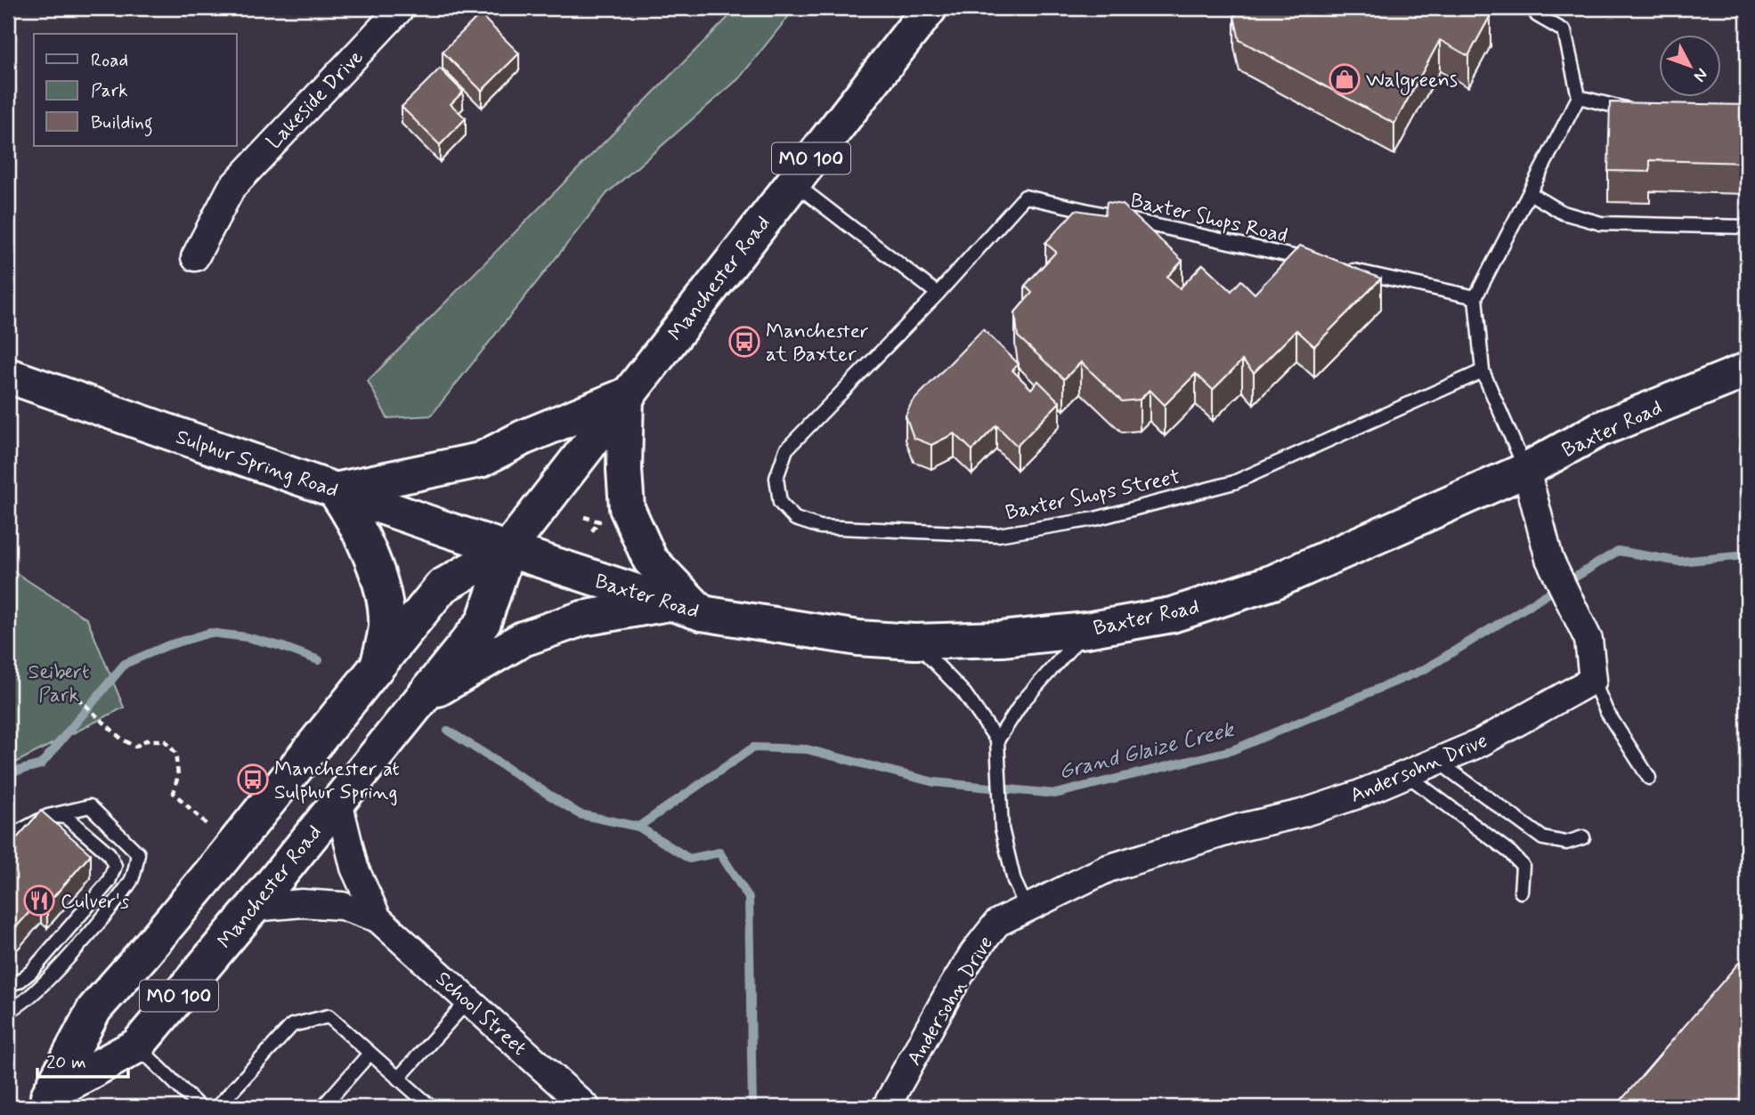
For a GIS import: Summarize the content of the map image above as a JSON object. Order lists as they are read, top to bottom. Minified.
{"streets":{"main road":["MO 100","Manchester Road","Baxter Road","Sulphur Spring Road"],"street":["Lakeside Drive","Andersohn Drive","School Street"],"lane":["Baxter Shops Road","Baxter Shops Street"]},"crossings":[["Baxter Shops Road","Baxter Shops Street"],["Manchester Road","Baxter Road"],["Manchester Road","Sulphur Spring Road"],["Manchester Road","School Street"],["Baxter Road","Sulphur Spring Road"]],"water":["Grand Glaize Creek"],"parks":["Seibert Park"],"places":{"shop":["Walgreens"],"bus stop":["Manchester at Baxter","Manchester at Sulphur Spring"],"restaurant":["Culver's"]},"legend":["Road","Park","Building"],"scale_bar":"20 m","north":"bottom right"}
